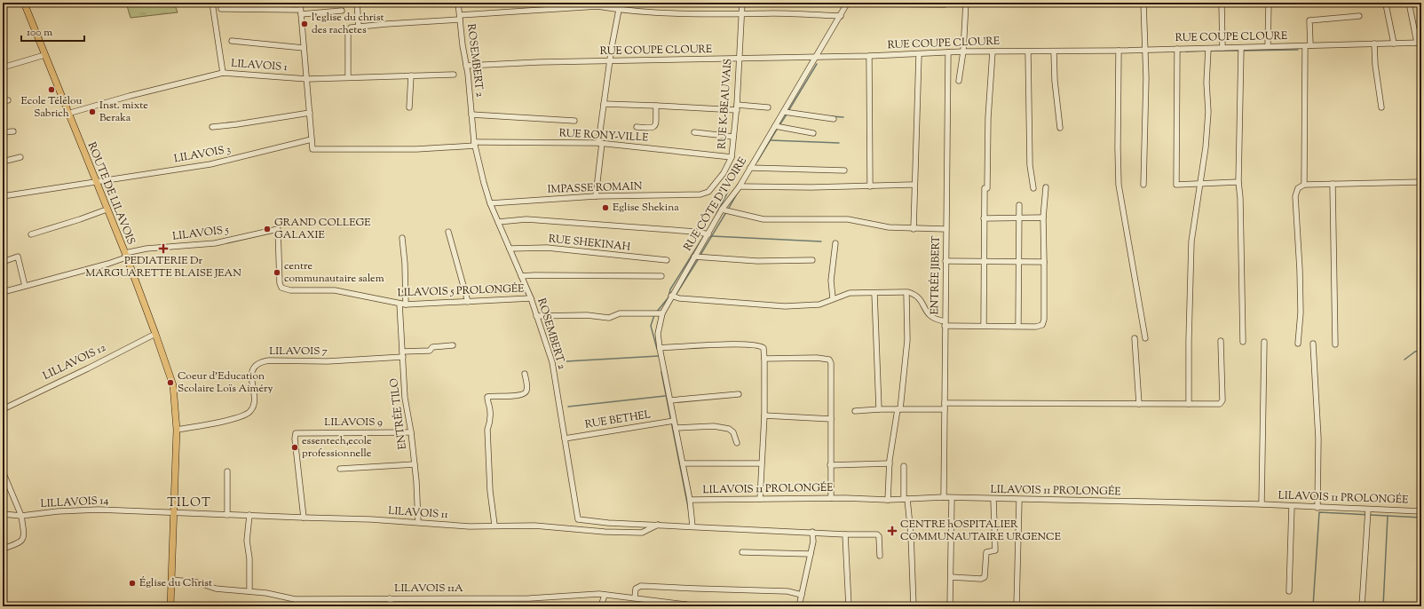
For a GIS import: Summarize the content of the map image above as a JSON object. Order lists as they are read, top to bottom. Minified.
{"streets":{"main road":["ROUTE DE LILAVOIS"],"street":["RUE COUPE CLOURE","ROSEMBERT 2","LILAVOIS 1","RUE K-BEAUVAIS","RUE RONY-VILLE","LILAVOIS 3","IMPASSE ROMAIN","RUE CÔTE D'IVOIRE","LILAVOIS 5","RUE SHEKINAH","ENTRÉE JIBERT","LILAVOIS 5 PROLONGÉE","LILAVOIS 7","LILLAVOIS 12","ENTRÉE TILO","RUE BETHEL","LILAVOIS 9","LILAVOIS 11 PROLONGÉE","LILLAVOIS 14","LILAVOIS 11","LILAVOIS 11A"]},"crossings":[["RUE COUPE CLOURE","ROSEMBERT 2"],["RUE COUPE CLOURE","RUE K-BEAUVAIS"],["RUE COUPE CLOURE","RUE CÔTE D'IVOIRE"],["RUE COUPE CLOURE","ENTRÉE JIBERT"],["ROSEMBERT 2","RUE RONY-VILLE"],["ROSEMBERT 2","IMPASSE ROMAIN"],["ROSEMBERT 2","RUE SHEKINAH"],["ROSEMBERT 2","LILAVOIS 5 PROLONGÉE"],["ROSEMBERT 2","RUE BETHEL"],["ROSEMBERT 2","LILAVOIS 11"],["LILAVOIS 1","ROUTE DE LILAVOIS"],["RUE K-BEAUVAIS","RUE RONY-VILLE"],["RUE K-BEAUVAIS","IMPASSE ROMAIN"],["RUE RONY-VILLE","LILAVOIS 3"],["LILAVOIS 3","ROUTE DE LILAVOIS"],["ROUTE DE LILAVOIS","LILAVOIS 5"],["ROUTE DE LILAVOIS","LILAVOIS 7"],["ROUTE DE LILAVOIS","LILLAVOIS 12"],["ROUTE DE LILAVOIS","LILLAVOIS 14"],["ROUTE DE LILAVOIS","LILAVOIS 11"],["ROUTE DE LILAVOIS","LILAVOIS 11A"],["RUE CÔTE D'IVOIRE","RUE BETHEL"],["RUE CÔTE D'IVOIRE","LILAVOIS 11 PROLONGÉE"],["LILAVOIS 5","LILAVOIS 5 PROLONGÉE"],["ENTRÉE JIBERT","LILAVOIS 11 PROLONGÉE"],["LILAVOIS 5 PROLONGÉE","ENTRÉE TILO"],["LILAVOIS 7","ENTRÉE TILO"],["ENTRÉE TILO","LILAVOIS 9"],["ENTRÉE TILO","LILAVOIS 11"],["LILAVOIS 9","LILAVOIS 11"],["LILLAVOIS 14","LILAVOIS 11"]],"districts":["TILOT"],"places":{"other":["l'eglise du christ des rachetes","Ecole Télélou Sabrich","Inst. mixte Beraka","Eglise Shekina","GRAND COLLEGE GALAXIE","centre communautaire salem","Coeur d'Education Scolaire Loïs Aiméry","essentech,ecole professionnelle","Église du Christ"],"health":["PEDIATERIE Dr MARGUARETTE BLAISE JEAN","CENTRE hOSPITALIER COMMUNAUTAIRE URGENCE"]},"scale_bar":"100 m"}
